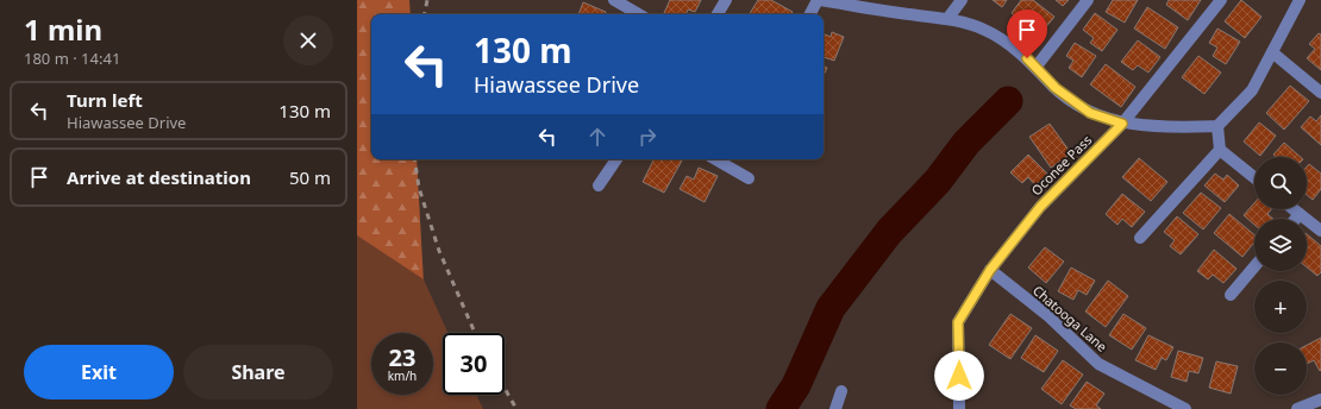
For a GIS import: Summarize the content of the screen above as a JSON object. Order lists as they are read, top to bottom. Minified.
{"streets":{"street":["Oconee Pass","Chatooga Lane"]},"crossings":[["Oconee Pass","Chatooga Lane"]],"page":{"heading":["1 min","180 m · 14:41"],"turn":["130 m","Hiawassee Drive"],"list":[{"name":"Turn left","note":"Hiawassee Drive","value":"130 m"},{"name":"Arrive at destination","value":"50 m"}],"map_buttons":["+","−"],"speed":"23 km/h","limit":"30","buttons":["Exit","Share"]}}
